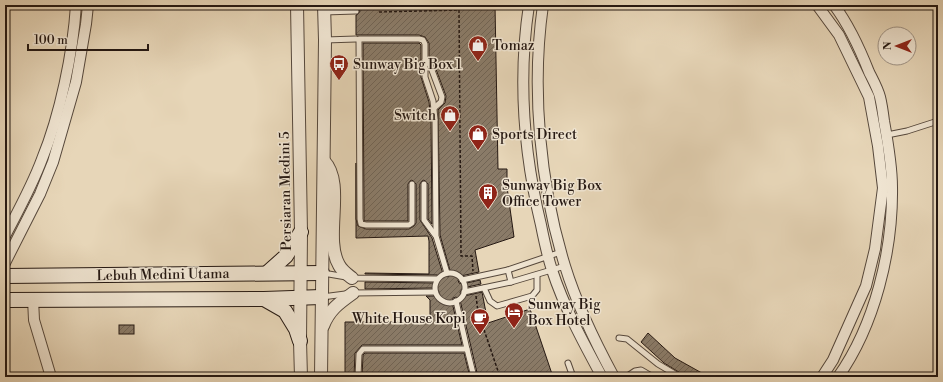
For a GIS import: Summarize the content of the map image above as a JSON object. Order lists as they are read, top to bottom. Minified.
{"streets":{"main road":["Lebuh Medini Utama"],"street":["Persiaran Medini 5"]},"crossings":[["Persiaran Medini 5","Lebuh Medini Utama"]],"places":{"shop":["Tomaz","Switch","Sports Direct"],"bus stop":["Sunway Big Box 1"],"building":["Sunway Big Box Office Tower"],"hotel":["Sunway Big Box Hotel"],"cafe":["White House Kopi"]},"scale_bar":"100 m","north":"left"}
